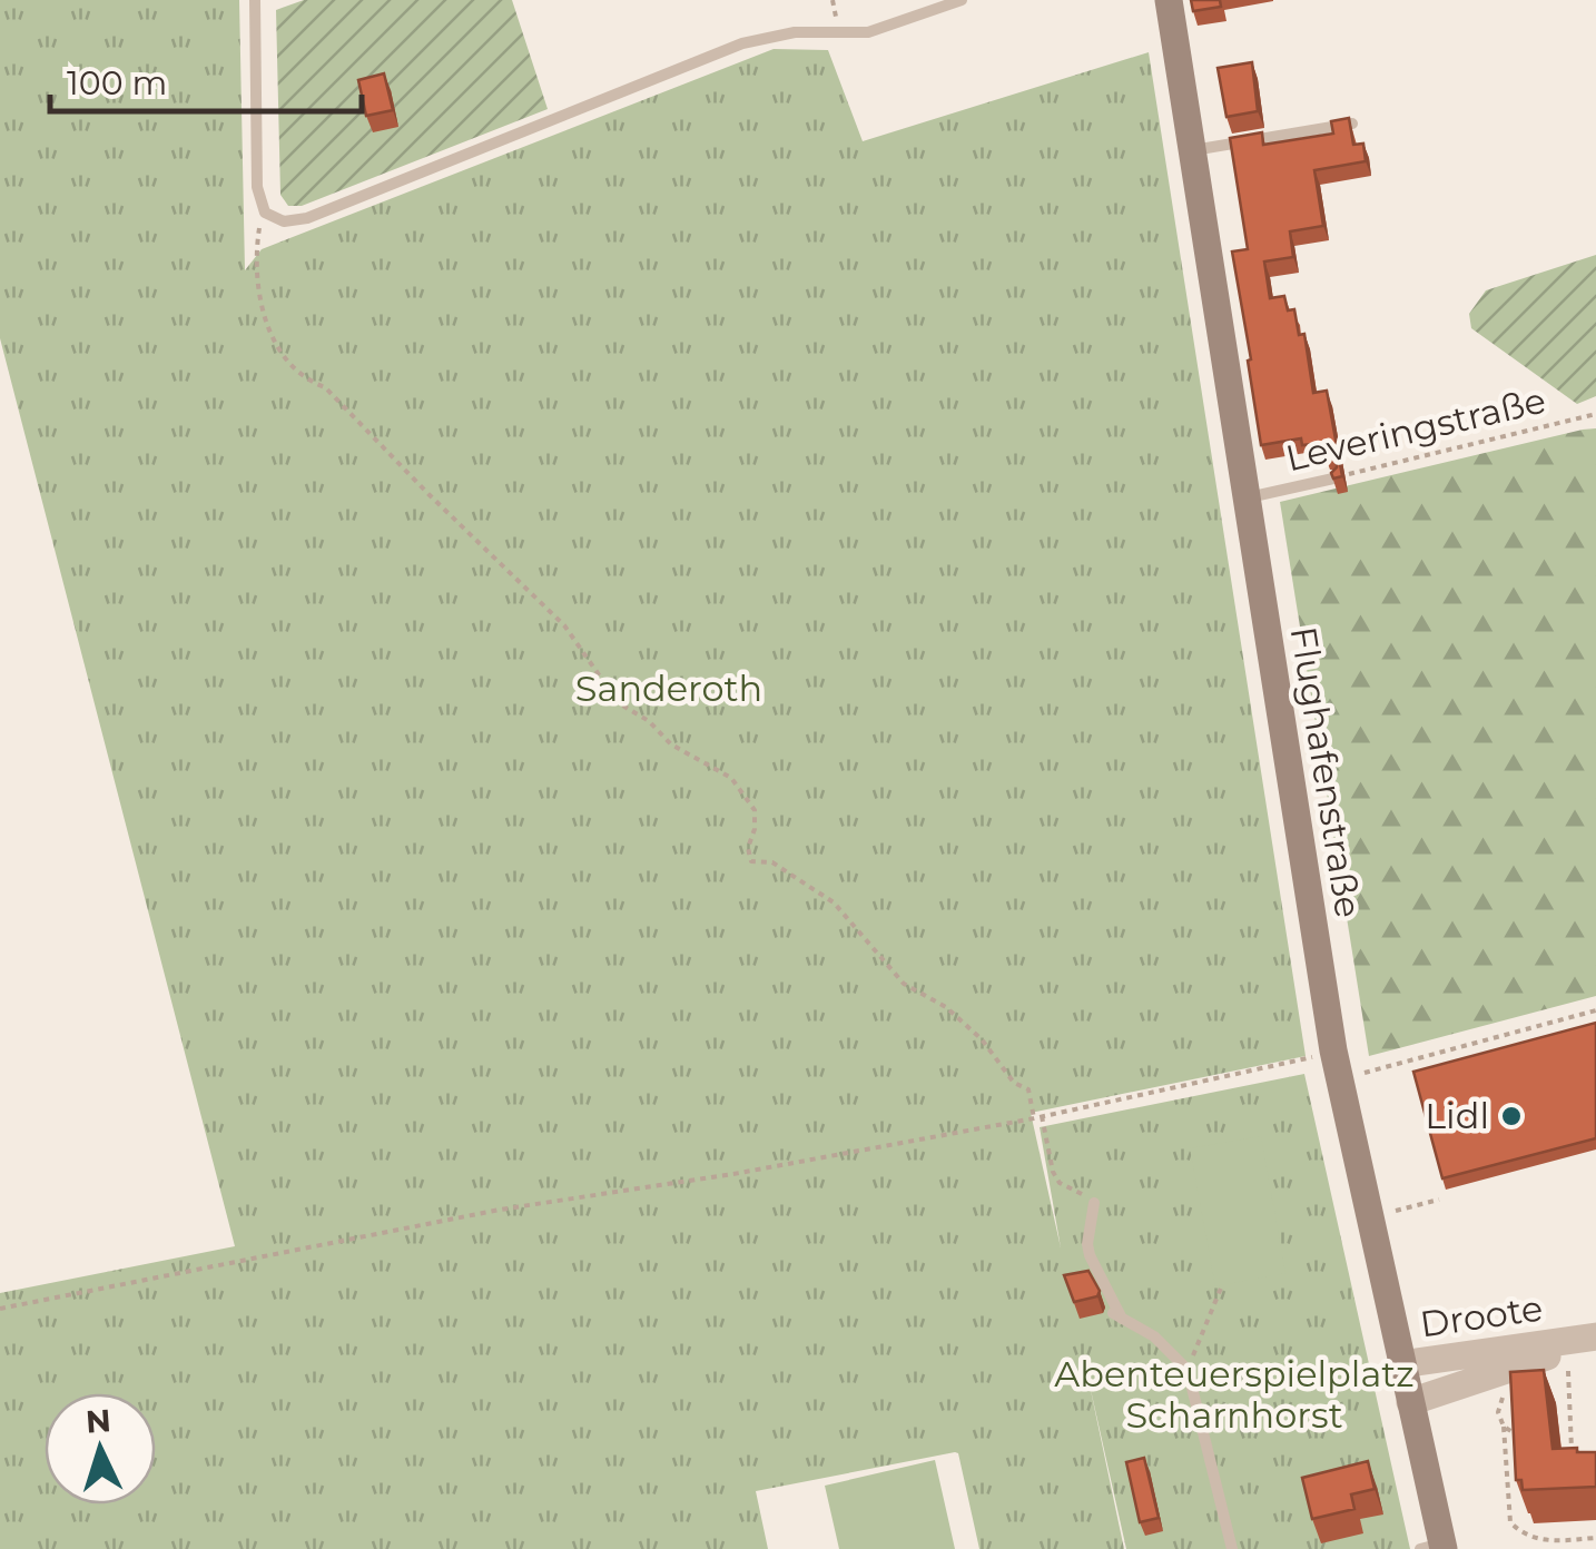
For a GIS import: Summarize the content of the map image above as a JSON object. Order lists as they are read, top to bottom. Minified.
{"streets":{"main road":["Flughafenstraße"],"street":["Droote"],"lane":["Leveringstraße"]},"crossings":[["Leveringstraße","Flughafenstraße"],["Flughafenstraße","Droote"]],"parks":["Sanderoth","Abenteuerspielplatz Scharnhorst"],"places":["Lidl"],"scale_bar":"100 m","north":"top"}
